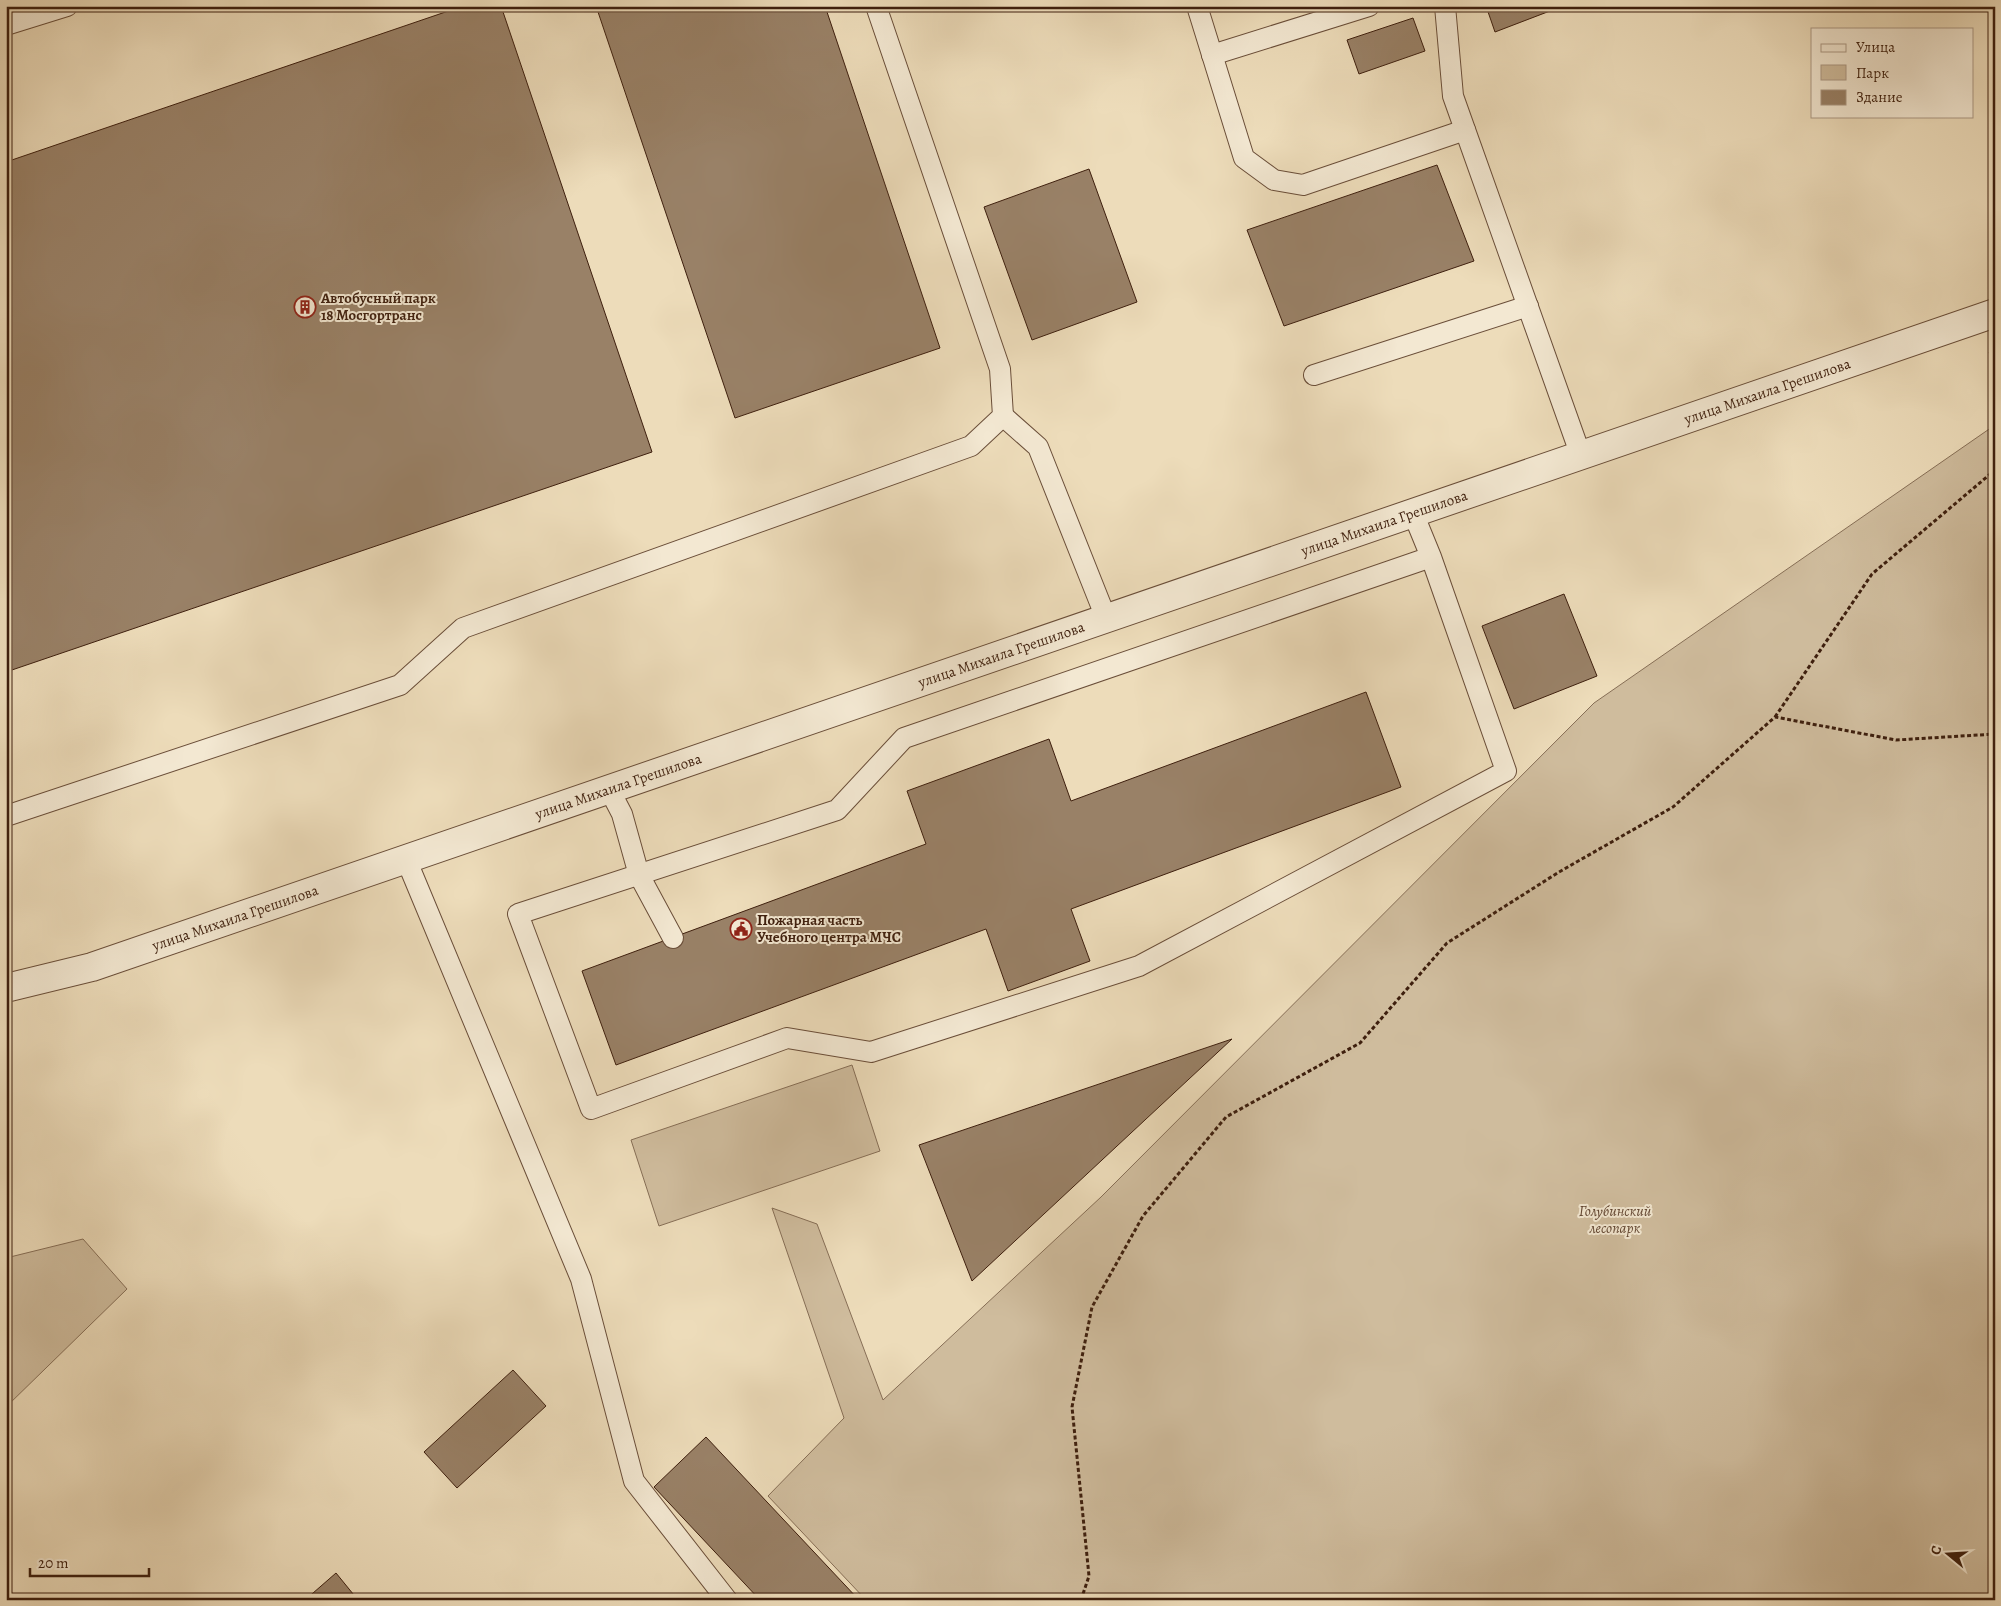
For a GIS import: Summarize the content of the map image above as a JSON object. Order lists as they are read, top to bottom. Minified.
{"streets":{"street":["улица Михаила Грешилова"]},"parks":["Голубинский лесопарк"],"places":{"building":["Автобусный парк 18 Мосгортранс"],"public building":["Пожарная часть Учебного центра МЧС"]},"legend":["Улица","Парк","Здание"],"scale_bar":"20 m","north":"left"}
